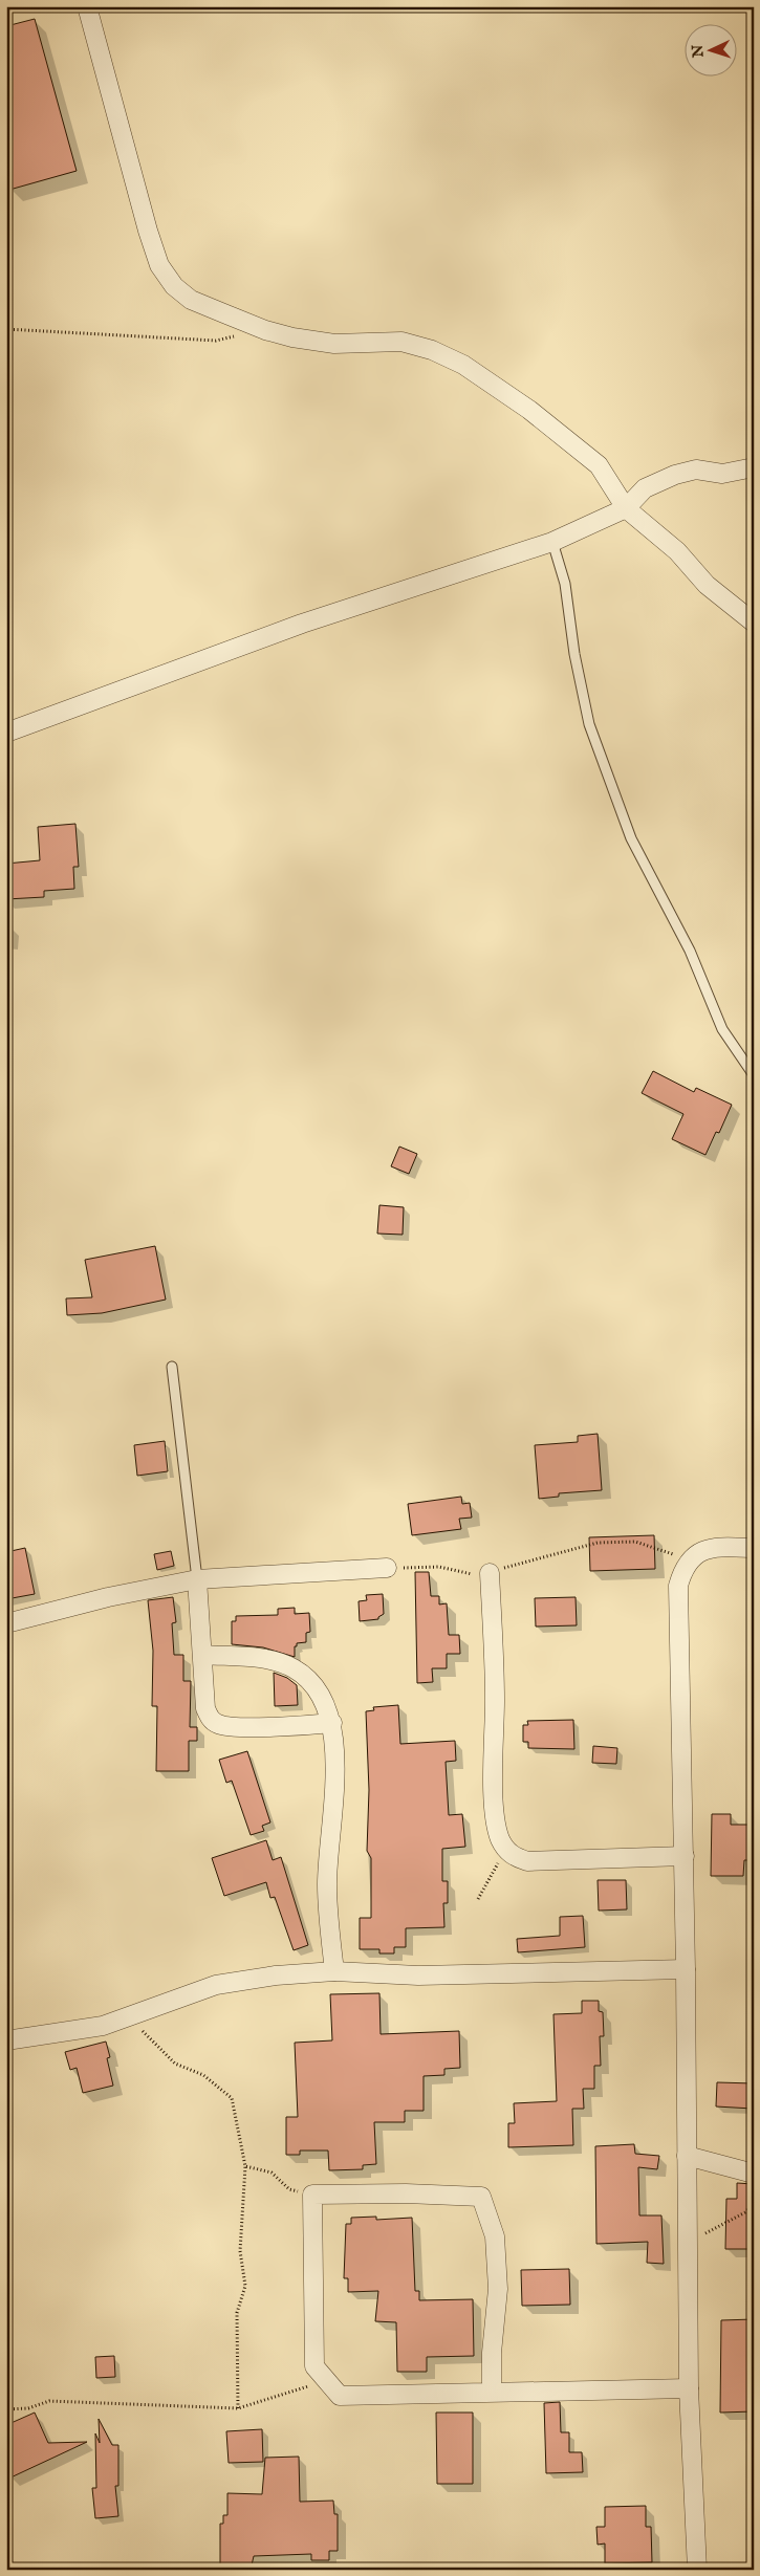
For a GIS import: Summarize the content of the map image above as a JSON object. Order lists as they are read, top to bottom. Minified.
{"north":"left"}
